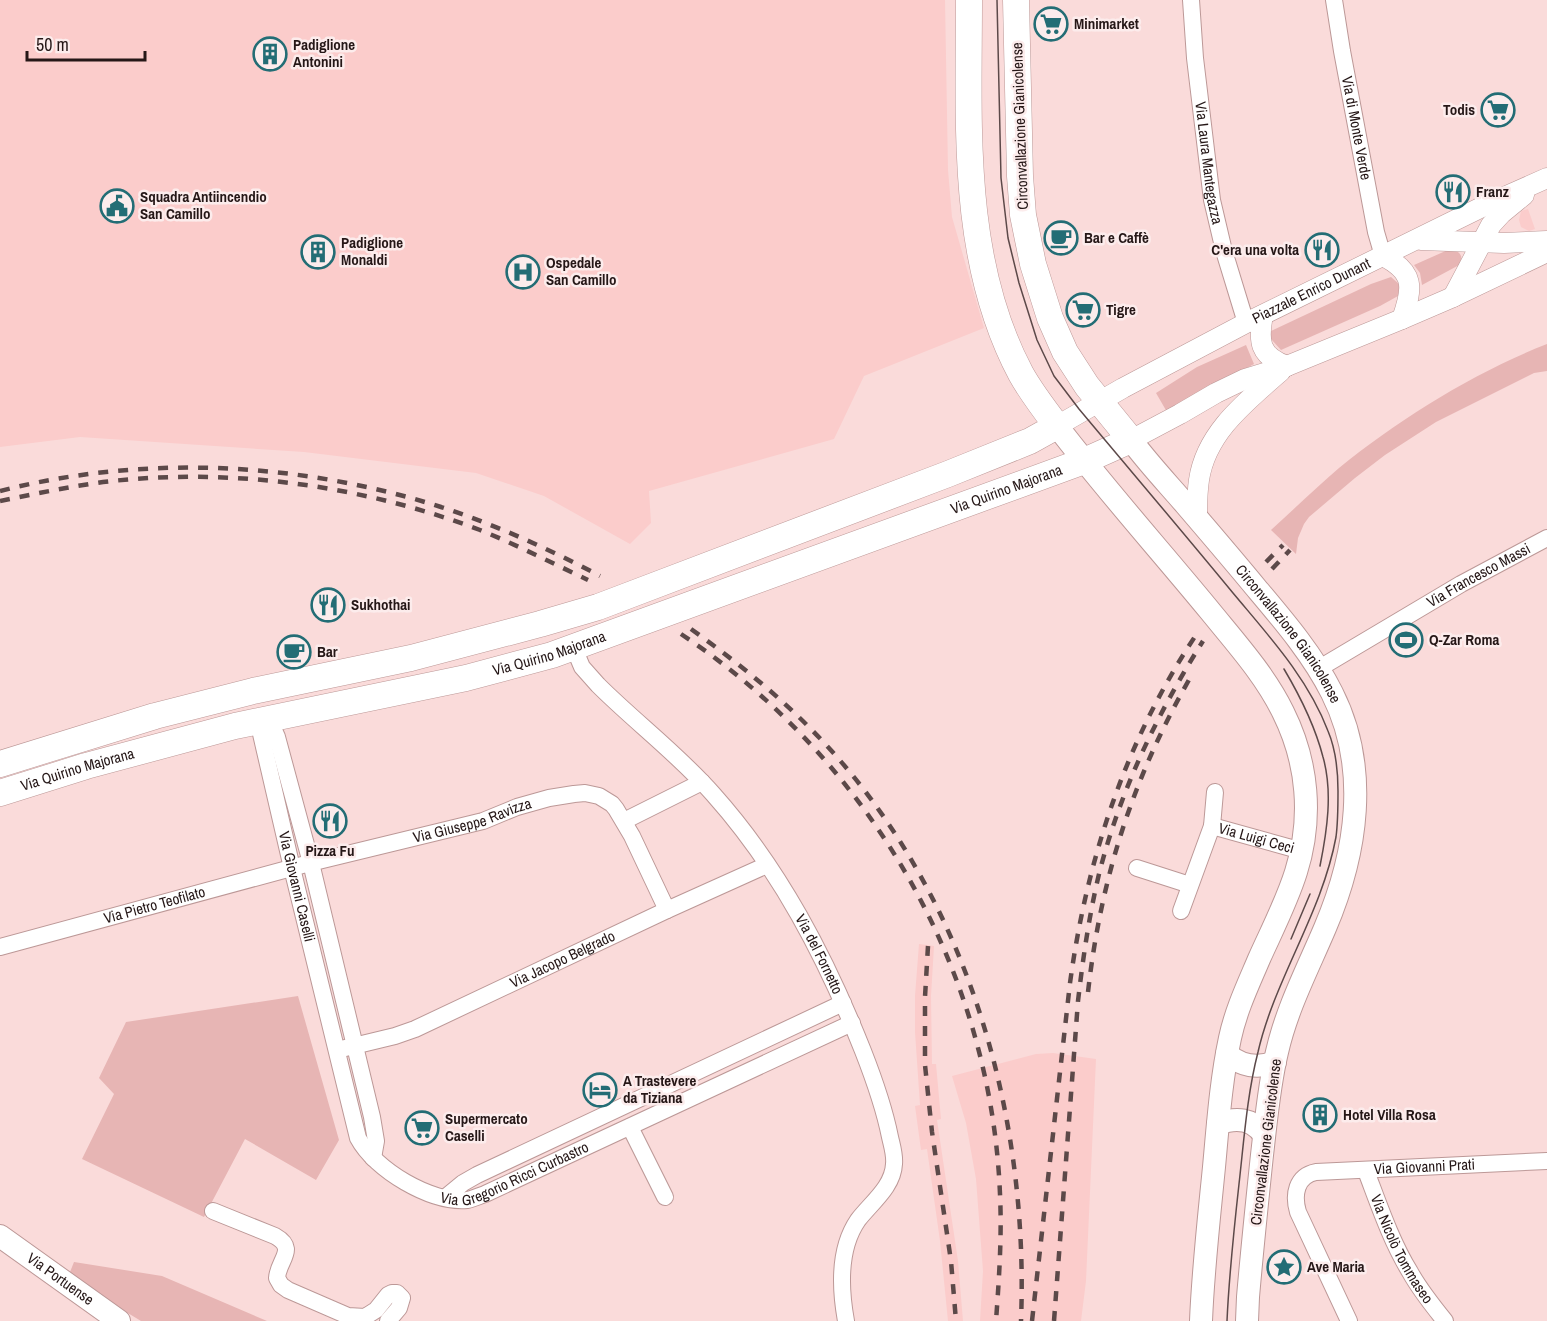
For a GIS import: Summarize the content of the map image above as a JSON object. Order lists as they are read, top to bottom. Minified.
{"streets":{"main road":["Circonvallazione Gianicolense","Via Quirino Majorana","Via Portuense"],"street":["Via di Monte Verde","Via Laura Mantegazza","Piazzale Enrico Dunant","Via Francesco Massi","Via Giuseppe Ravizza","Via Luigi Ceci","Via Giovanni Caselli","Via Pietro Teofilato","Via del Fornetto","Via Jacopo Belgrado","Via Gregorio Ricci Curbastro","Via Giovanni Prati","Via Nicolò Tommaseo"]},"crossings":[["Circonvallazione Gianicolense","Piazzale Enrico Dunant"],["Circonvallazione Gianicolense","Via Francesco Massi"],["Via di Monte Verde","Piazzale Enrico Dunant"],["Via Laura Mantegazza","Piazzale Enrico Dunant"],["Piazzale Enrico Dunant","Via Quirino Majorana"],["Via Quirino Majorana","Via Giovanni Caselli"],["Via Quirino Majorana","Via del Fornetto"],["Via Giuseppe Ravizza","Via Giovanni Caselli"],["Via Giuseppe Ravizza","Via Pietro Teofilato"],["Via Giuseppe Ravizza","Via Jacopo Belgrado"],["Via Giovanni Caselli","Via Pietro Teofilato"],["Via Giovanni Caselli","Via Jacopo Belgrado"],["Via del Fornetto","Via Jacopo Belgrado"],["Via del Fornetto","Via Gregorio Ricci Curbastro"],["Via Giovanni Prati","Via Nicolò Tommaseo"]],"places":{"supermarket":["Minimarket","Todis","Tigre","Supermercato Caselli"],"building":["Padiglione Antonini","Padiglione Monaldi","Hotel Villa Rosa"],"restaurant":["Franz","C'era una volta","Sukhothai","Pizza Fu"],"public building":["Squadra Antiincendio San Camillo"],"cafe":["Bar e Caffè","Bar"],"hospital":["Ospedale San Camillo"],"sports":["Q-Zar Roma"],"hotel":["A Trastevere da Tiziana"],"place":["Ave Maria"]},"scale_bar":"50 m"}
